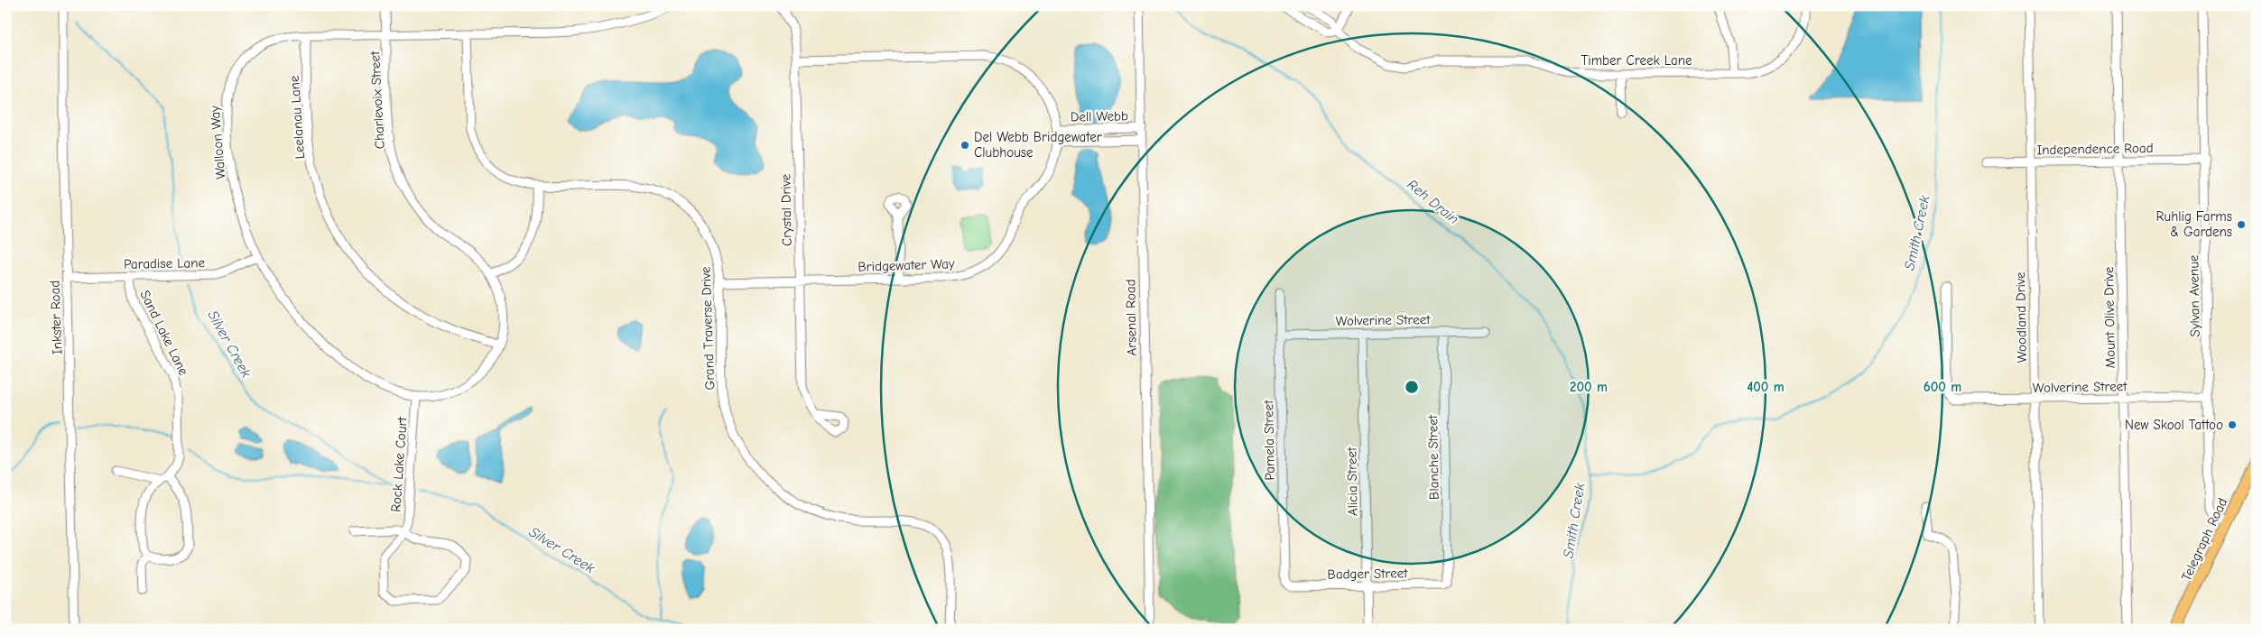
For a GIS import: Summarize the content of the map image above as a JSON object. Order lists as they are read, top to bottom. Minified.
{"streets":{"main road":["Telegraph Road"],"street":["Timber Creek Lane","Charlevoix Street","Dell Webb","Leelanau Lane","Walloon Way","Independence Road","Crystal Drive","Paradise Lane","Bridgewater Way","Sylvan Avenue","Inkster Road","Arsenal Road","Woodland Drive","Mount Olive Drive","Wolverine Street","Grand Traverse Drive","Sand Lake Lane","Pamela Street","Blanche Street","Rock Lake Court","Alicia Street","Badger Street"]},"crossings":[["Charlevoix Street","Leelanau Lane"],["Charlevoix Street","Walloon Way"],["Charlevoix Street","Rock Lake Court"],["Dell Webb","Bridgewater Way"],["Dell Webb","Arsenal Road"],["Leelanau Lane","Walloon Way"],["Walloon Way","Paradise Lane"],["Walloon Way","Grand Traverse Drive"],["Walloon Way","Rock Lake Court"],["Independence Road","Sylvan Avenue"],["Independence Road","Woodland Drive"],["Independence Road","Mount Olive Drive"],["Crystal Drive","Bridgewater Way"],["Paradise Lane","Inkster Road"],["Paradise Lane","Sand Lake Lane"],["Bridgewater Way","Grand Traverse Drive"],["Sylvan Avenue","Wolverine Street"],["Sylvan Avenue","Telegraph Road"],["Woodland Drive","Wolverine Street"],["Mount Olive Drive","Wolverine Street"],["Wolverine Street","Pamela Street"],["Wolverine Street","Blanche Street"],["Wolverine Street","Alicia Street"],["Pamela Street","Badger Street"],["Blanche Street","Badger Street"],["Alicia Street","Badger Street"]],"water":["Reh Drain","Smith Creek","Silver Creek"],"places":["Del Webb Bridgewater Clubhouse","Ruhlig Farms & Gardens","New Skool Tattoo"],"rings":["200 m","400 m","600 m"]}
